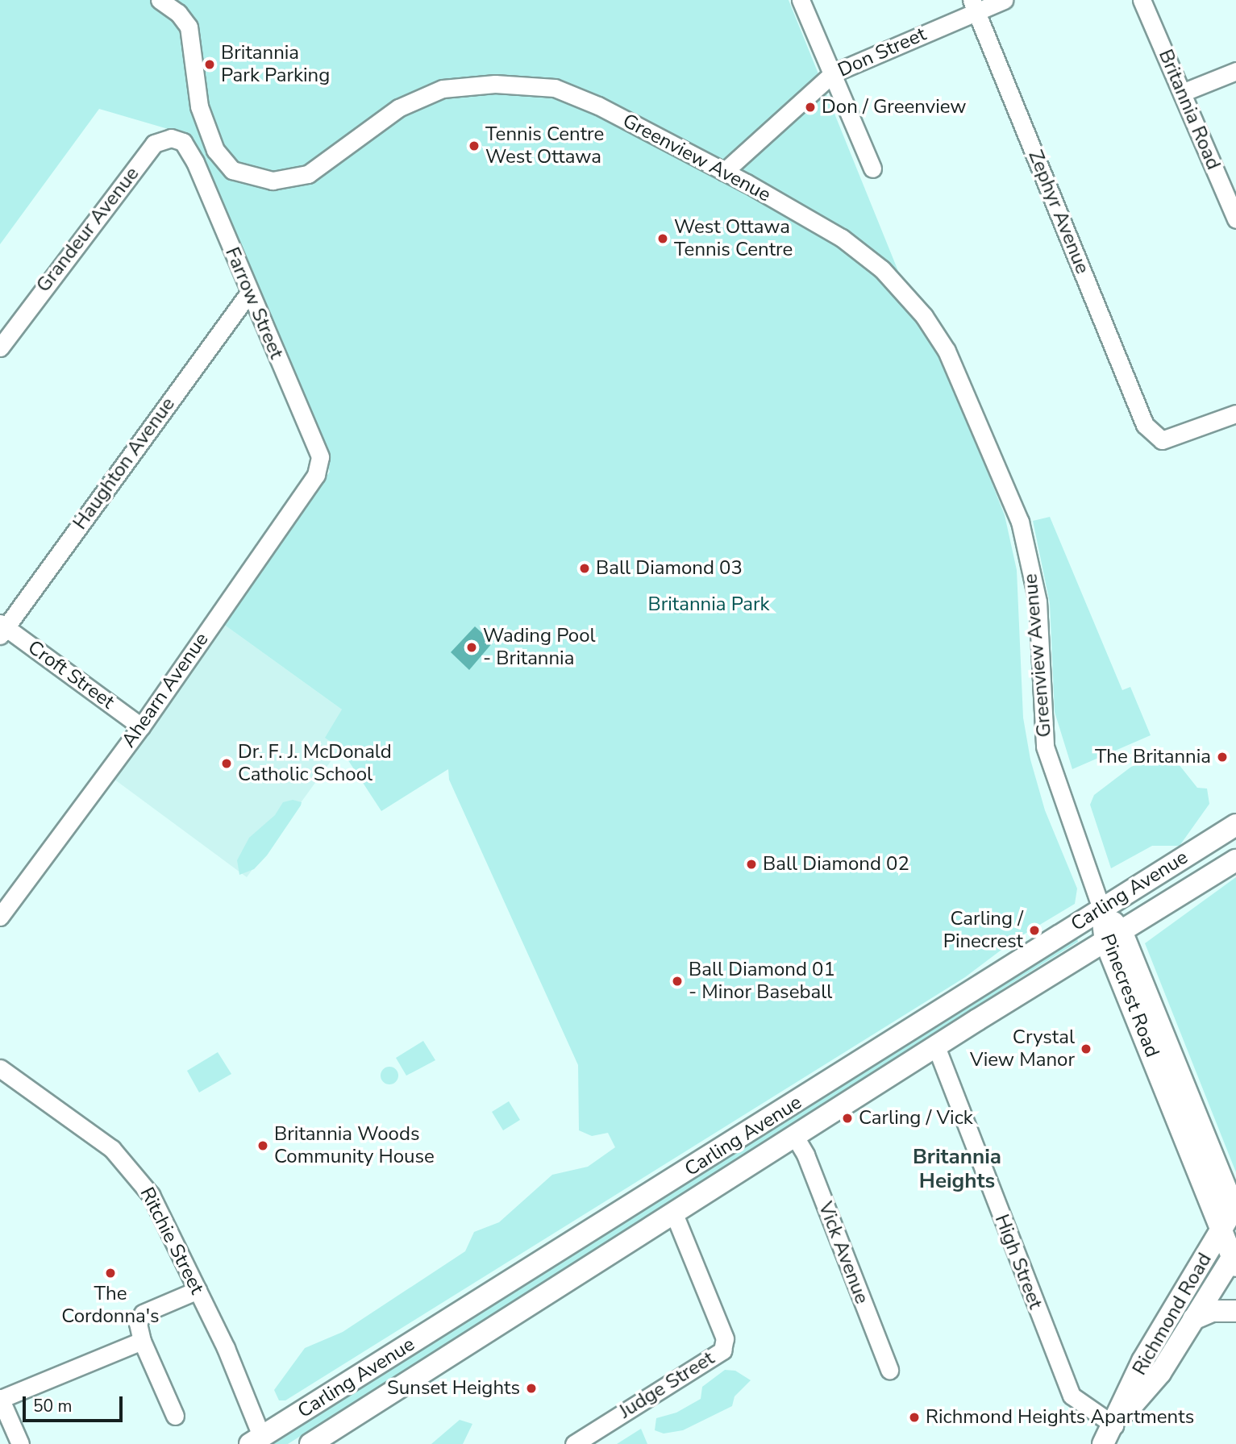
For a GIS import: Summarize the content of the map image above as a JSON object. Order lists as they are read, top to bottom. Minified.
{"streets":{"main road":["Carling Avenue","Pinecrest Road","Richmond Road"],"street":["Don Street","Britannia Road","Greenview Avenue","Zephyr Avenue","Grandeur Avenue","Farrow Street","Haughton Avenue","Croft Street","Ahearn Avenue","Ritchie Street","Vick Avenue","High Street","Judge Street"]},"crossings":[["Don Street","Greenview Avenue"],["Don Street","Zephyr Avenue"],["Greenview Avenue","Carling Avenue"],["Greenview Avenue","Pinecrest Road"],["Grandeur Avenue","Farrow Street"],["Farrow Street","Haughton Avenue"],["Farrow Street","Ahearn Avenue"],["Haughton Avenue","Croft Street"],["Croft Street","Ahearn Avenue"],["Carling Avenue","Pinecrest Road"],["Carling Avenue","Ritchie Street"],["Carling Avenue","Vick Avenue"],["Carling Avenue","High Street"],["Carling Avenue","Judge Street"],["Pinecrest Road","Richmond Road"],["High Street","Richmond Road"]],"districts":["Britannia Heights"],"parks":["Britannia Park"],"places":["Britannia Park Parking","Don / Greenview","Tennis Centre West Ottawa","West Ottawa Tennis Centre","Ball Diamond 03","Wading Pool - Britannia","The Britannia","Dr. F. J. McDonald Catholic School","Ball Diamond 02","Carling / Pinecrest","Ball Diamond 01 - Minor Baseball","Crystal View Manor","Carling / Vick","Britannia Woods Community House","The Cordonna's","Sunset Heights","Richmond Heights Apartments"],"scale_bar":"50 m"}
